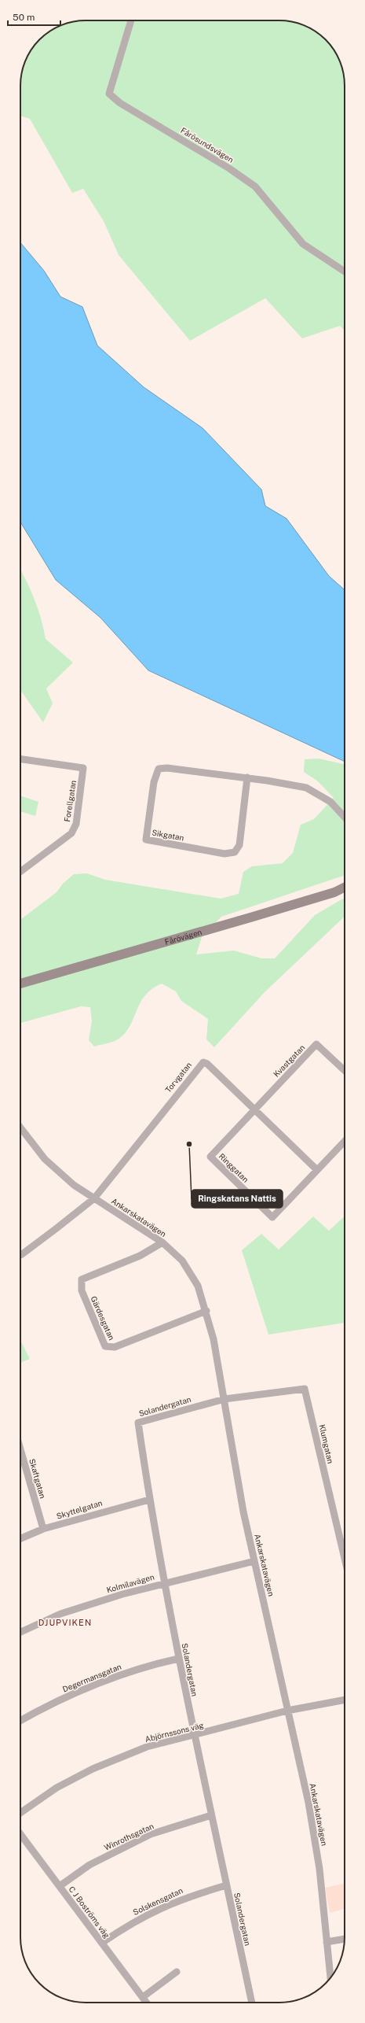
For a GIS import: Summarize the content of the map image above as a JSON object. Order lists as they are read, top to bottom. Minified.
{"streets":{"street":["Fårösundsvägen","Forellgatan","Sikgatan","Fårövägen","Kvastgatan","Torvgatan","Ringgatan","Ankarskatavägen","Gärdesgatan","Solandergatan","Klumgatan","Skaftgatan","Skyttelgatan","Kolmilavägen","Degermansgatan","Abjörnssons väg","Winrothsgatan","Solskensgatan","C J Boströms väg"]},"crossings":[["Kvastgatan","Torvgatan"],["Kvastgatan","Ringgatan"],["Torvgatan","Ringgatan"],["Torvgatan","Ankarskatavägen"],["Ankarskatavägen","Gärdesgatan"],["Ankarskatavägen","Solandergatan"],["Ankarskatavägen","Klumgatan"],["Ankarskatavägen","Kolmilavägen"],["Ankarskatavägen","Abjörnssons väg"],["Solandergatan","Klumgatan"],["Solandergatan","Skyttelgatan"],["Solandergatan","Kolmilavägen"],["Solandergatan","Degermansgatan"],["Solandergatan","Abjörnssons väg"],["Solandergatan","Winrothsgatan"],["Solandergatan","Solskensgatan"],["Skaftgatan","Skyttelgatan"],["Winrothsgatan","C J Boströms väg"],["Solskensgatan","C J Boströms väg"]],"districts":["DJUPVIKEN"],"places":["Ringskatans Nattis"],"scale_bar":"50 m"}
